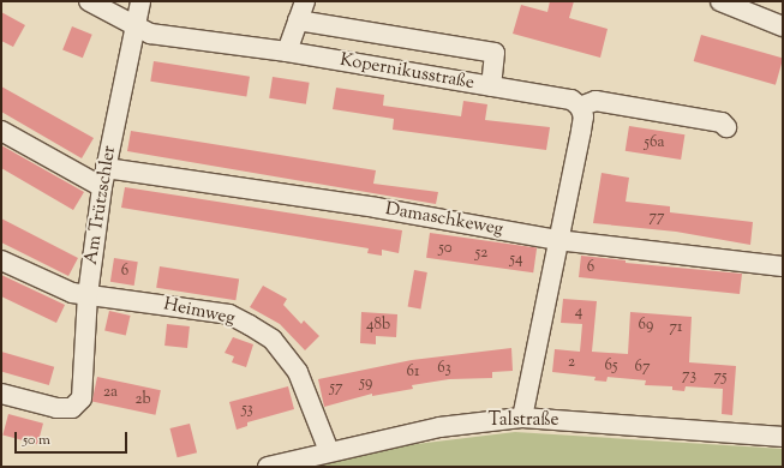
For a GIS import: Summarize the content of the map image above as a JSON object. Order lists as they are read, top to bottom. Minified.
{"streets":{"street":["Kopernikusstraße","Am Trützschler","Damaschkeweg","Heimweg","Talstraße"]},"crossings":[["Kopernikusstraße","Am Trützschler"],["Am Trützschler","Damaschkeweg"],["Am Trützschler","Heimweg"],["Heimweg","Talstraße"]],"house_numbers":["56a","77","50","52","54","6","6","4","48b","69","71","2","65","67","63","61","73","75","59","57","2a","2b","53"],"scale_bar":"50 m"}
